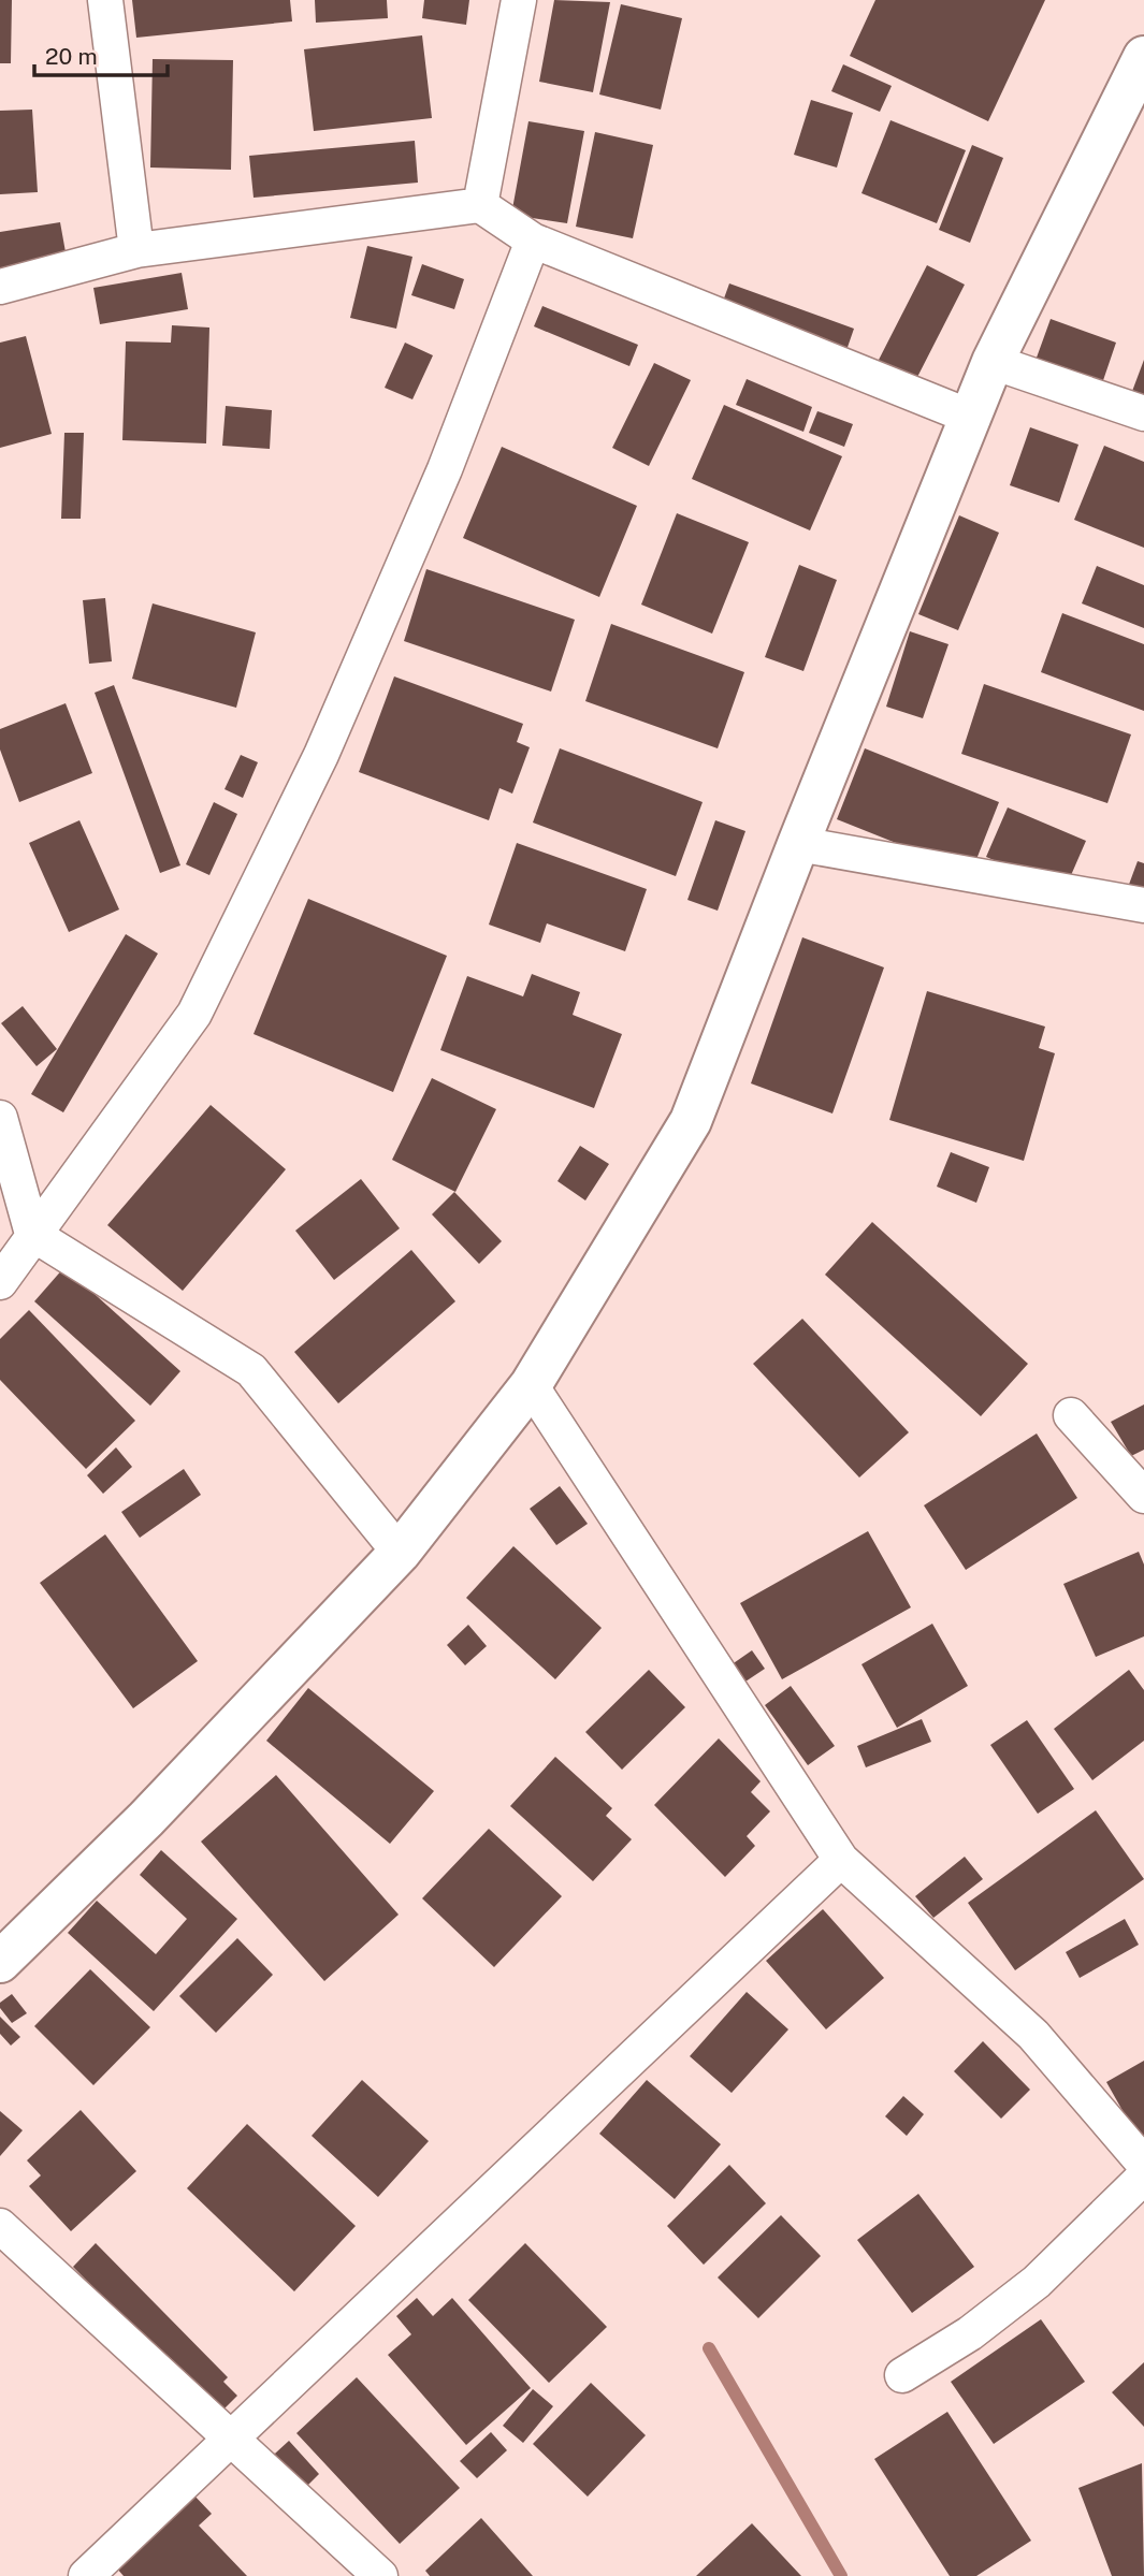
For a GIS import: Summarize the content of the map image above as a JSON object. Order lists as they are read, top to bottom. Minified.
{"scale_bar":"20 m"}
